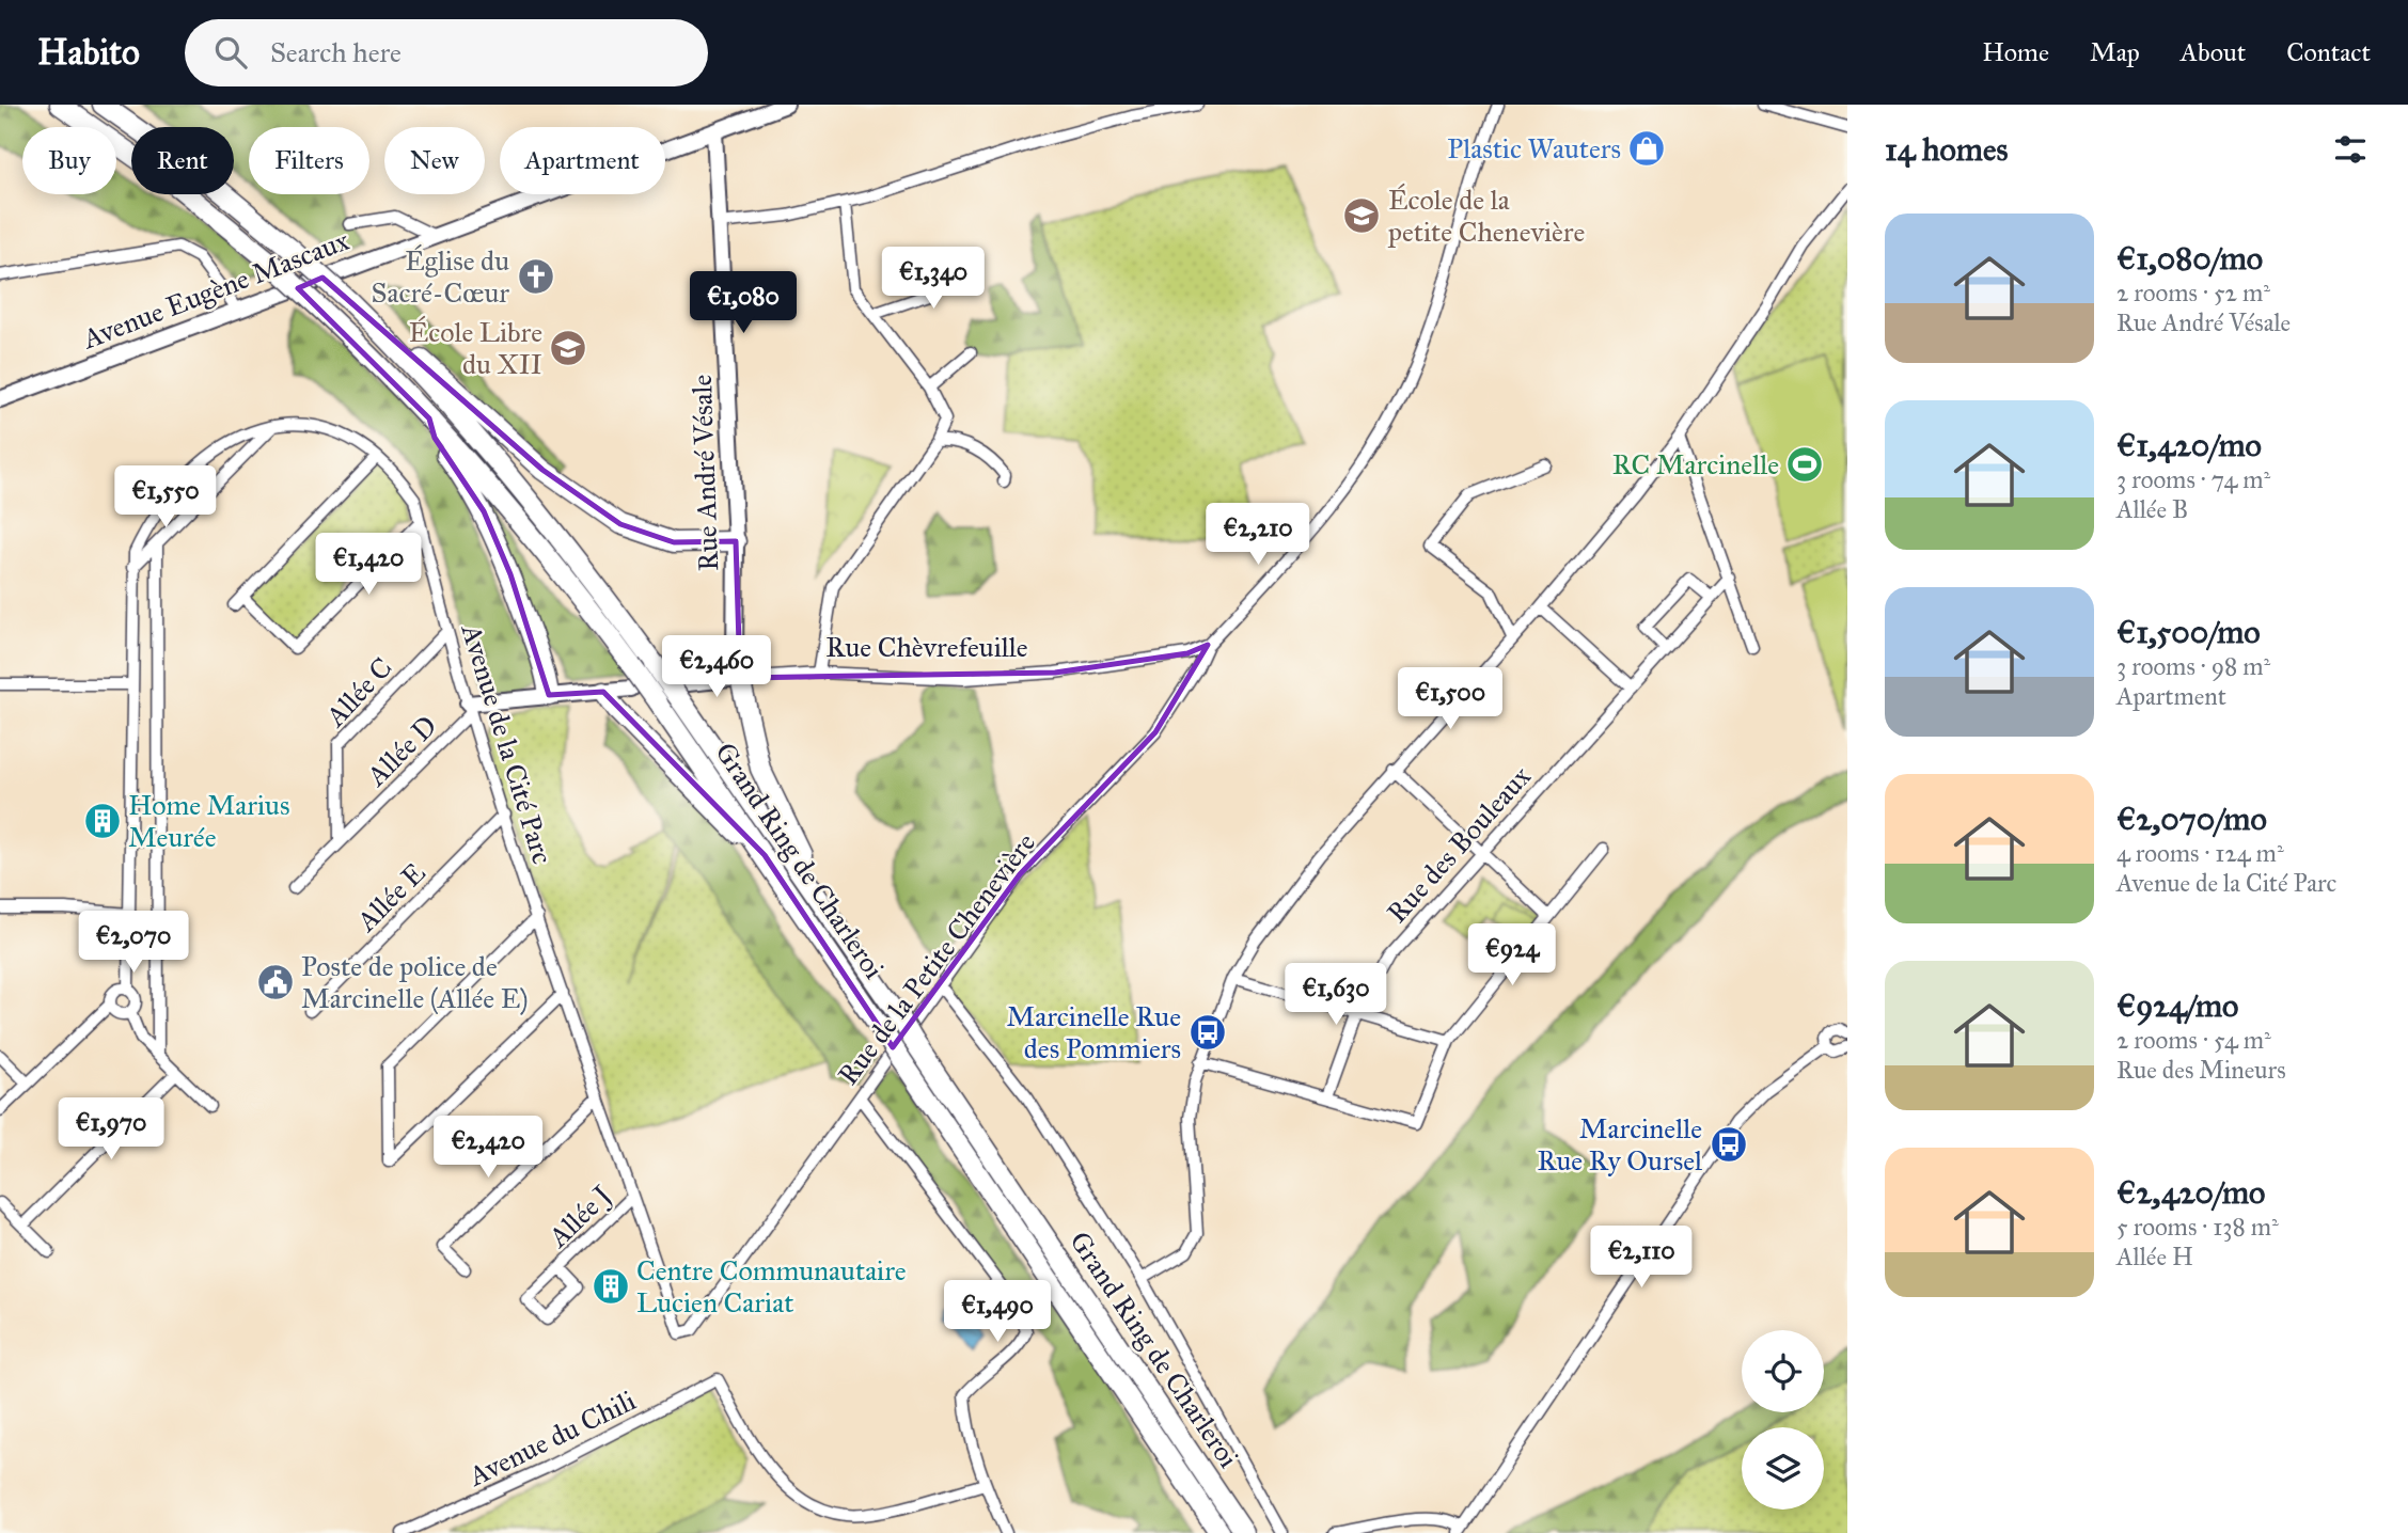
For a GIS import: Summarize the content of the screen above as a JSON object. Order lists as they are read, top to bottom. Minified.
{"streets":{"highway":["Grand Ring de Charleroi"],"main road":["Avenue Eugène Mascaux","Rue André Vésale","Rue Chèvrefeuille"],"street":["Allée C","Avenue de la Cité Parc","Allée D","Rue des Bouleaux","Allée E","Rue de la Petite Chenevière","Allée J","Avenue du Chili"]},"crossings":[["Avenue Eugène Mascaux","Rue André Vésale"],["Rue André Vésale","Rue Chèvrefeuille"],["Rue Chèvrefeuille","Rue de la Petite Chenevière"],["Allée C","Avenue de la Cité Parc"],["Allée C","Allée D"],["Avenue de la Cité Parc","Allée D"],["Avenue de la Cité Parc","Allée E"],["Avenue de la Cité Parc","Rue de la Petite Chenevière"],["Avenue de la Cité Parc","Allée J"]],"places":{"shop":["Plastic Wauters"],"school or university":["École de la petite Chenevière","École Libre du XII"],"church":["Église du Sacré-Cœur"],"sports":["RC Marcinelle"],"building":["Home Marius Meurée","Centre Communautaire Lucien Cariat"],"public building":["Poste de police de Marcinelle (Allée E)"],"bus stop":["Marcinelle Rue des Pommiers","Marcinelle Rue Ry Oursel"]},"page":{"header":"Habito","search":"Search here","nav":["Home","Map","About","Contact"],"heading":"14 homes","chip":["Buy","Rent","Filters","New","Apartment"],"list":[{"name":"€1,080/mo","note":"2 rooms · 52 m² · Rue André Vésale"},{"name":"€1,420/mo","note":"3 rooms · 74 m² · Allée B"},{"name":"€1,500/mo","note":"3 rooms · 98 m² · Apartment"},{"name":"€2,070/mo","note":"4 rooms · 124 m² · Avenue de la Cité Parc"},{"name":"€924/mo","note":"2 rooms · 54 m² · Rue des Mineurs"},{"name":"€2,420/mo","note":"5 rooms · 138 m² · Allée H"}],"price":["€1,340","€1,080","€1,550","€2,210","€1,420","€2,460","€1,500","€2,070","€924","€1,630","€1,970","€2,420","€2,110","€1,490"]}}
